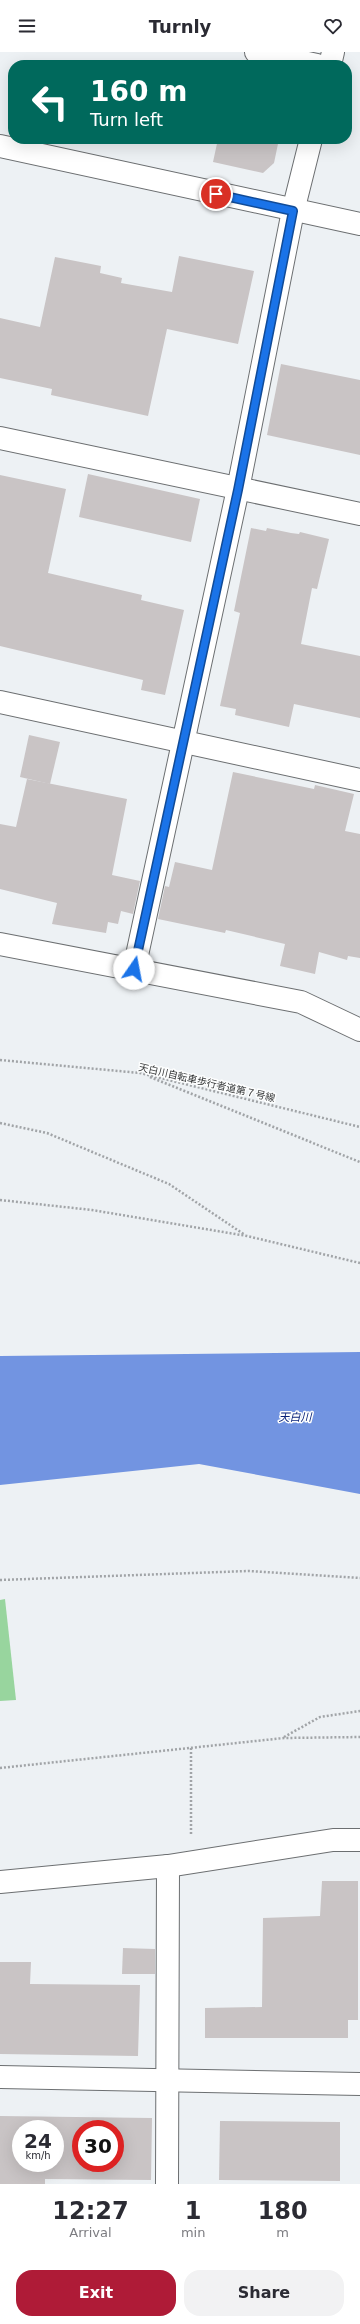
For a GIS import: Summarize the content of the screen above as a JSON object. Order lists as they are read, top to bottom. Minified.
{"streets":{"path":["天白川自転車歩行者道第７号線"]},"water":["天白川"],"page":{"header":"Turnly","turn":["160 m","Turn left"],"speed":"24 km/h","limit":"30","eta":["12:27","Arrival","1","min","180","m"],"buttons":["Exit","Share"]}}
